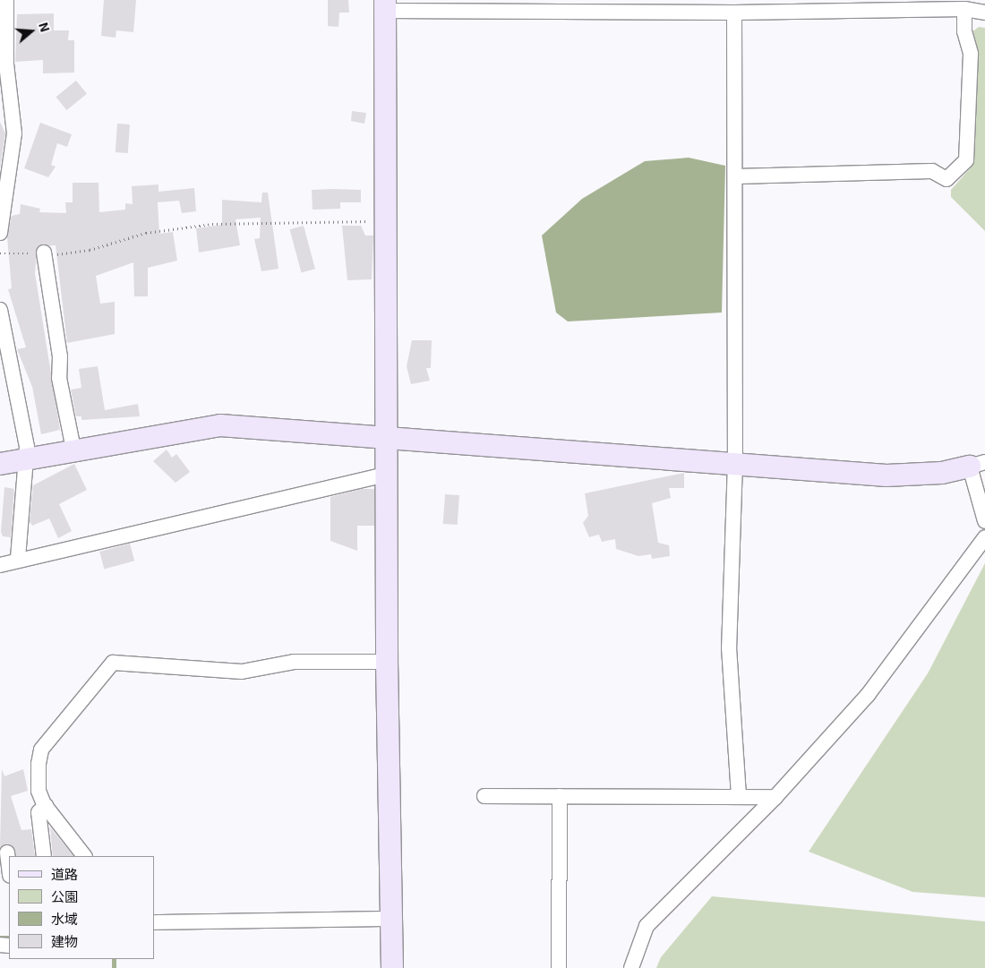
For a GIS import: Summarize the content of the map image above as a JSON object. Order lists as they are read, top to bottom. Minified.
{"legend":["道路","公園","水域","建物"],"north":"right"}
